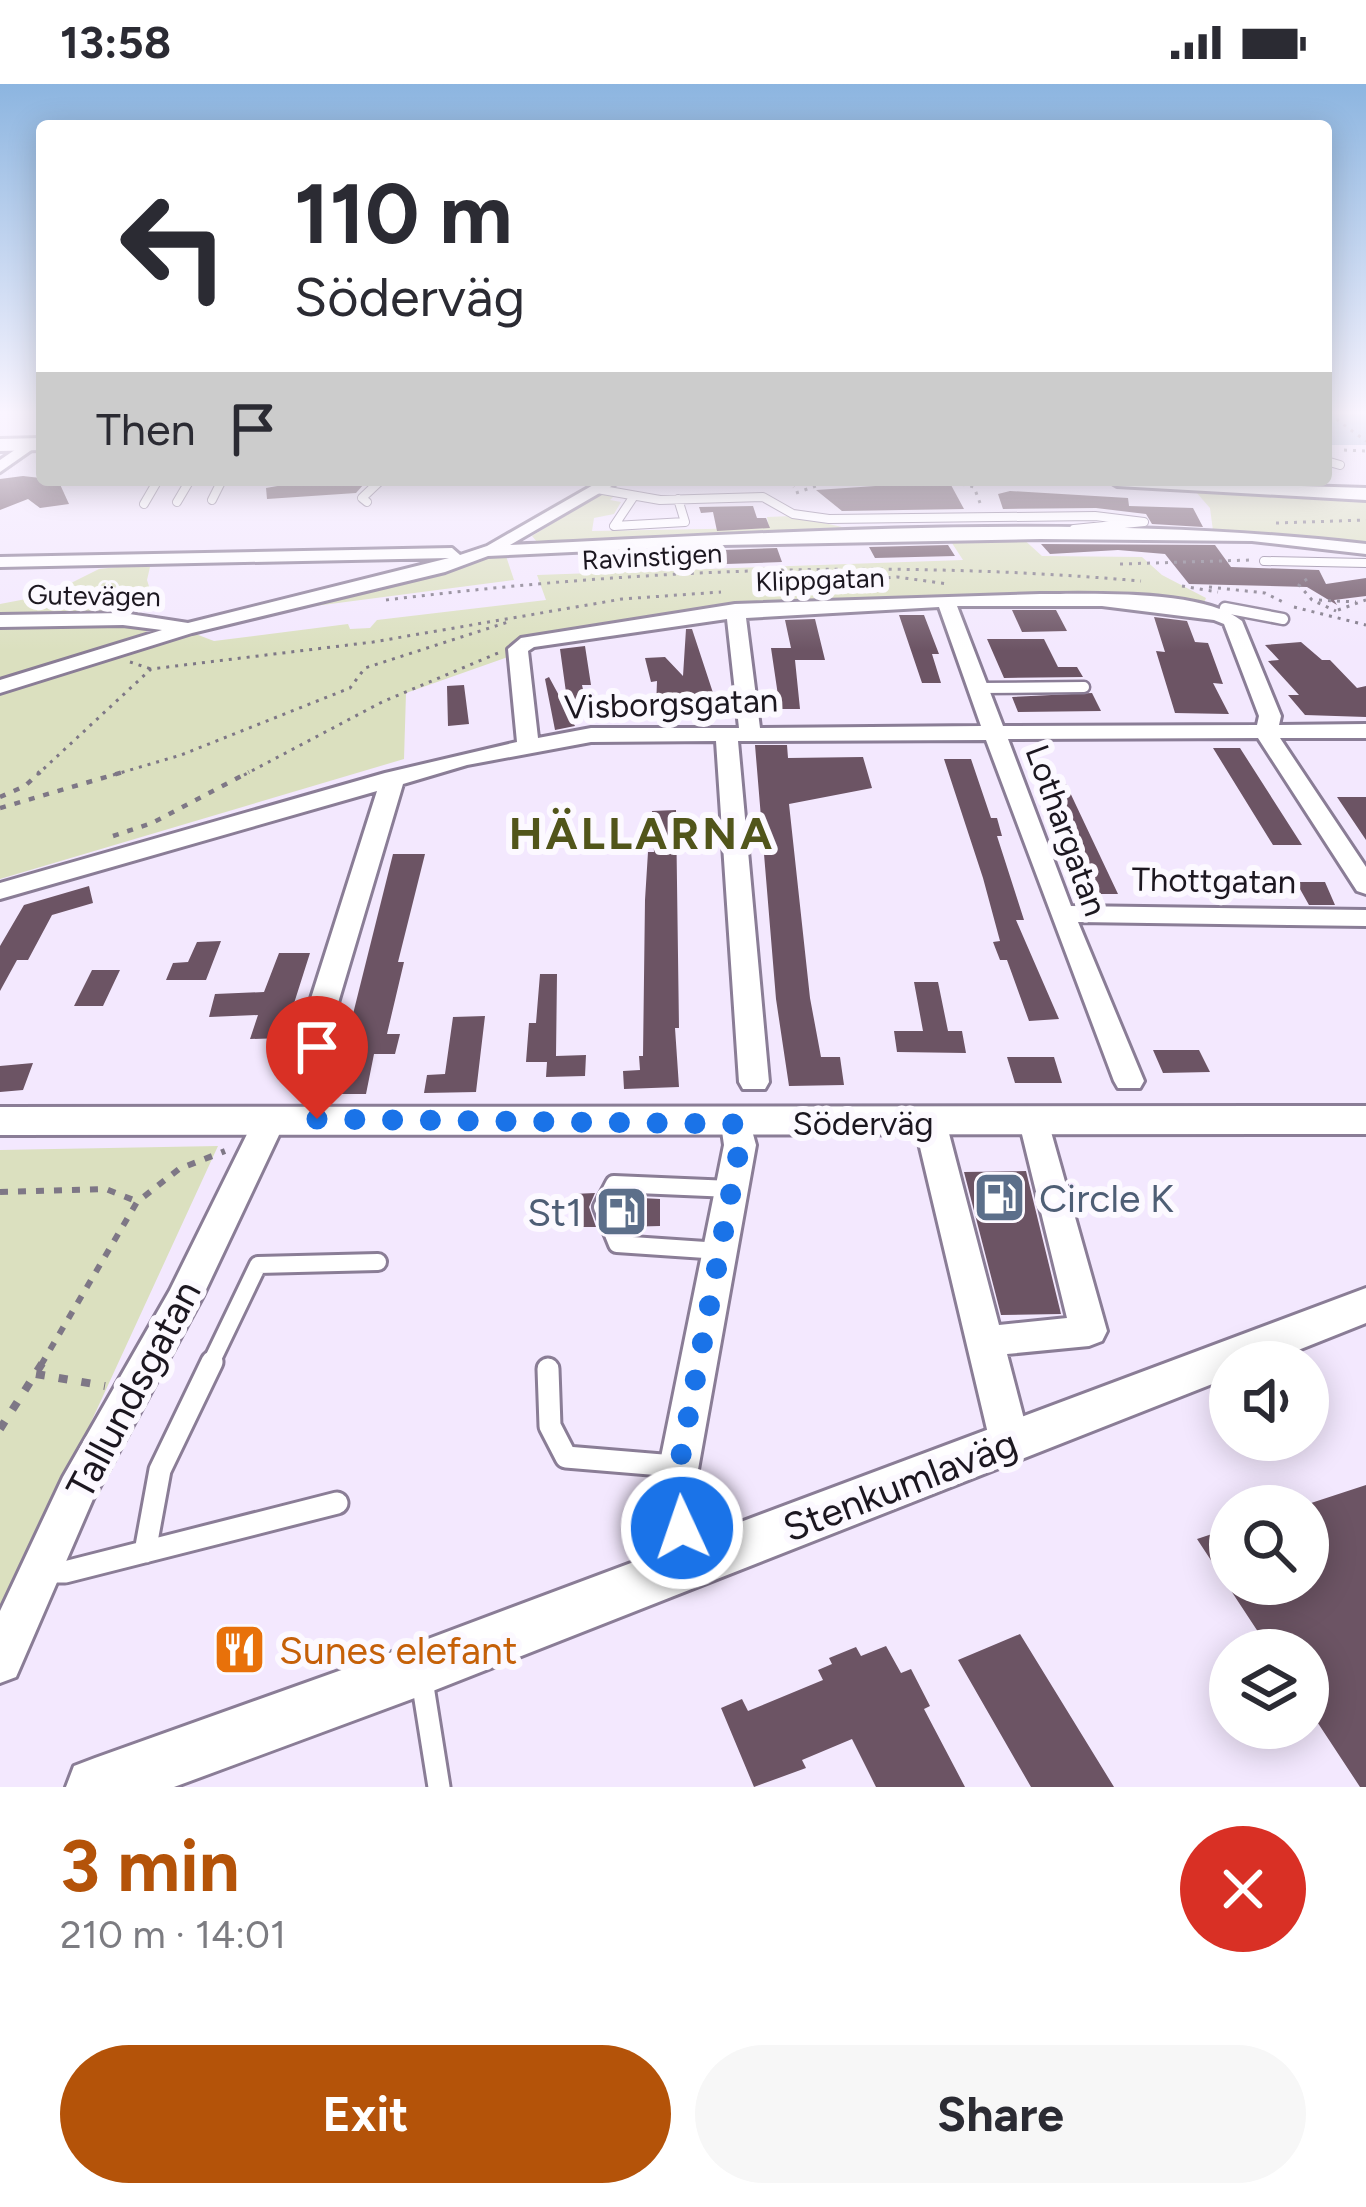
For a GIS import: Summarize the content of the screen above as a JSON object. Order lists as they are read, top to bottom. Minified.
{"streets":{"main road":["Söderväg"],"street":["Klippgatan","Gutevägen","Visborgsgatan","Lothargatan","Thottgatan","Tallundsgatan","Stenkumlaväg"],"path":["Ravinstigen"]},"crossings":[["Klippgatan","Lothargatan"],["Visborgsgatan","Lothargatan"],["Lothargatan","Thottgatan"],["Söderväg","Tallundsgatan"]],"districts":["HÄLLARNA"],"places":{"fuel station":["Circle K","St1"],"restaurant":["Sunes elefant"]},"page":{"status":"13:58","turn":["110 m","Söderväg"],"then":"Then","heading":["3 min","210 m · 14:01"],"buttons":["Exit","Share"]}}
